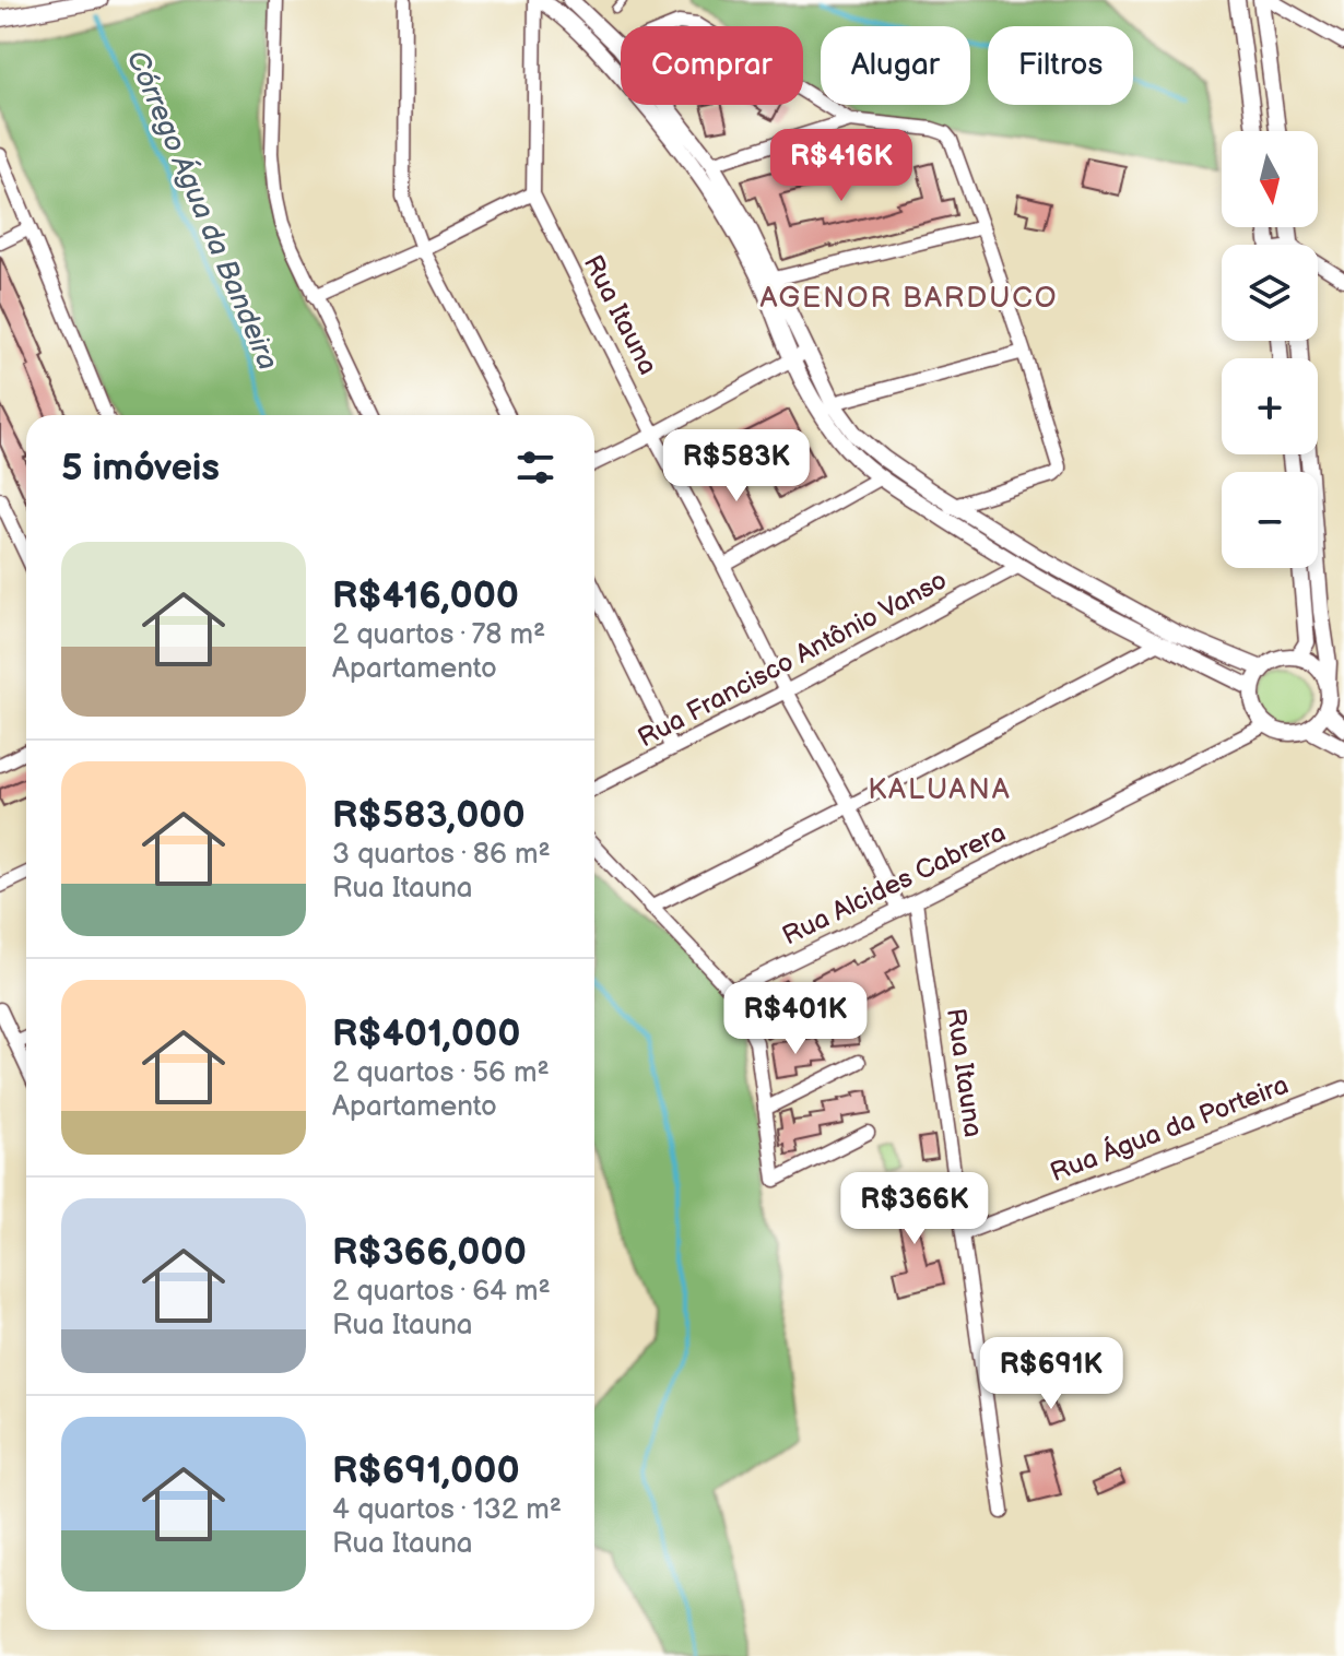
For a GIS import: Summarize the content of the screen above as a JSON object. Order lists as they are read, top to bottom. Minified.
{"streets":{"street":["Rua Itauna","Rua Francisco Antônio Vanso","Rua Alcides Cabrera","Rua Água da Porteira"]},"crossings":[["Rua Itauna","Rua Francisco Antônio Vanso"],["Rua Itauna","Rua Alcides Cabrera"],["Rua Itauna","Rua Água da Porteira"]],"districts":["AGENOR BARDUCO","KALUANA"],"water":["Córrego Água da Bandeira"],"north":"bottom","page":{"chip":["Comprar","Alugar","Filtros"],"price":["R$416K","R$583K","R$401K","R$366K","R$691K"],"map_buttons":["+","−"],"heading":"5 imóveis","list":[{"name":"R$416,000","note":"2 quartos · 78 m² · Apartamento"},{"name":"R$583,000","note":"3 quartos · 86 m² · Rua Itauna"},{"name":"R$401,000","note":"2 quartos · 56 m² · Apartamento"},{"name":"R$366,000","note":"2 quartos · 64 m² · Rua Itauna"},{"name":"R$691,000","note":"4 quartos · 132 m² · Rua Itauna"}]}}
